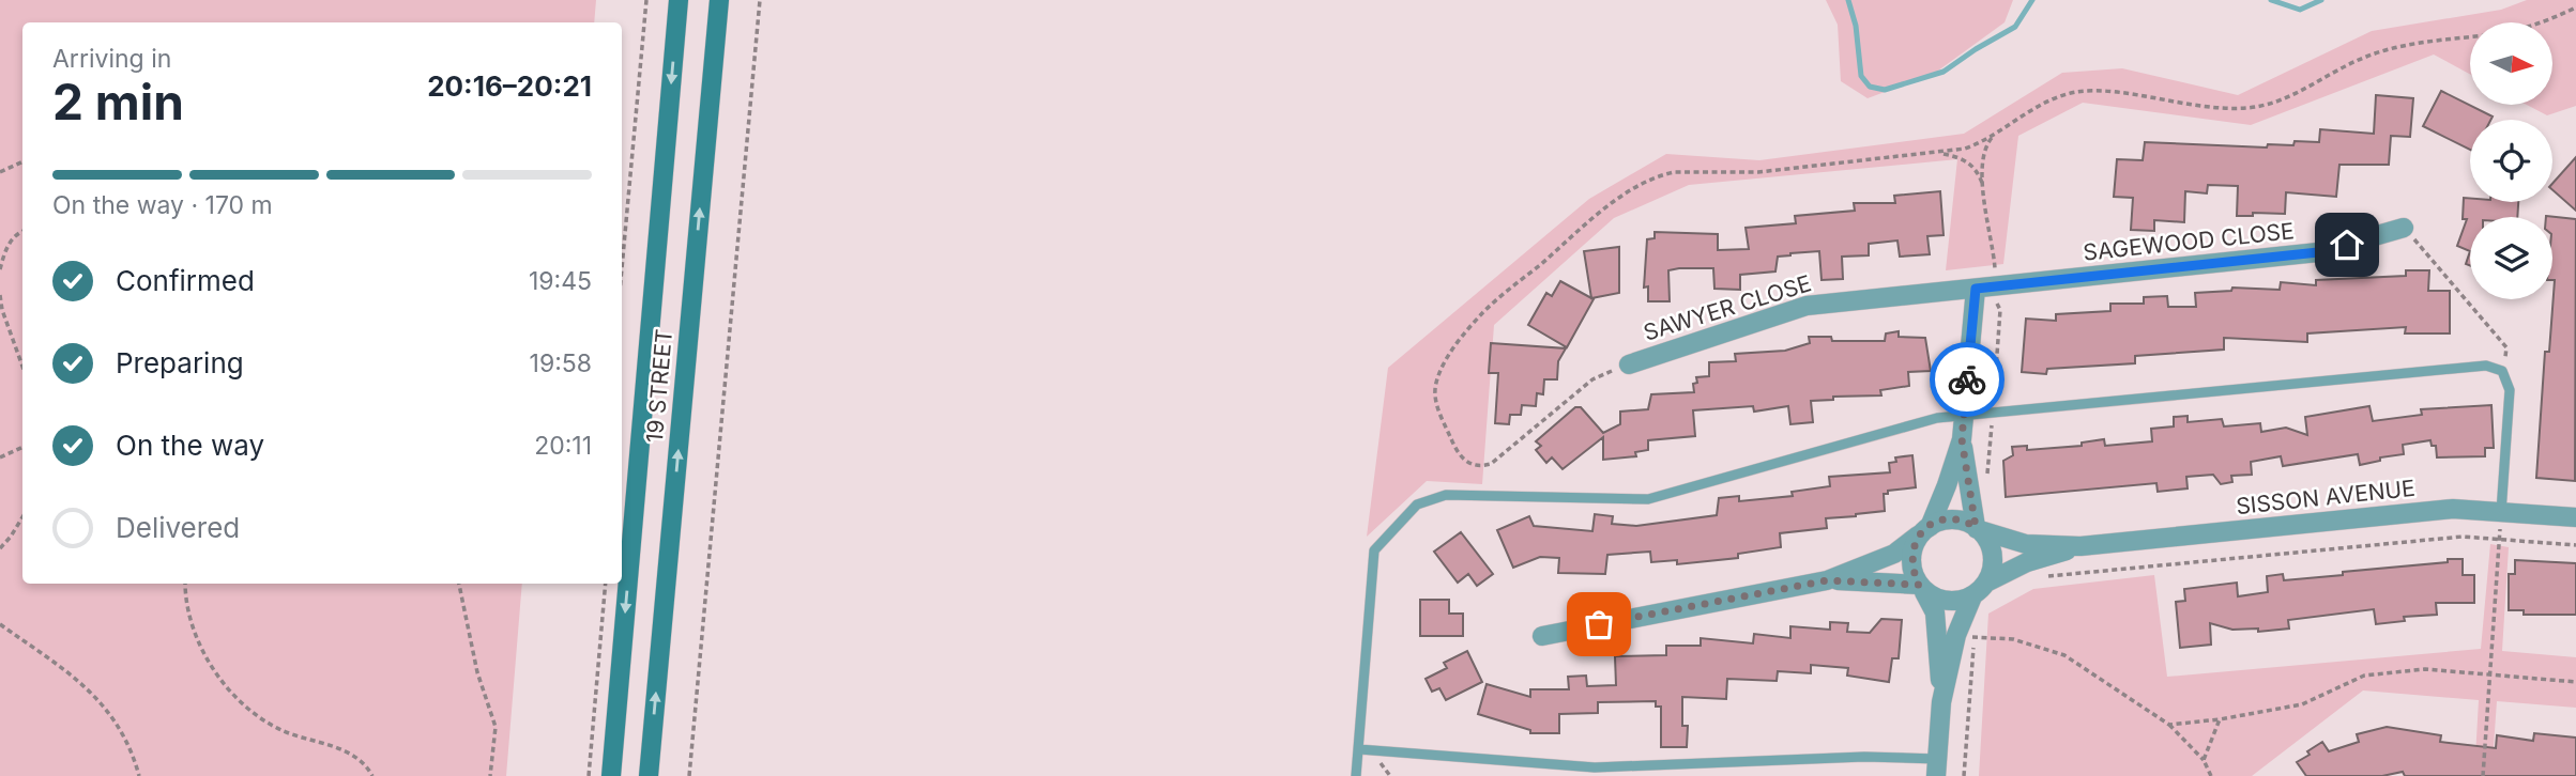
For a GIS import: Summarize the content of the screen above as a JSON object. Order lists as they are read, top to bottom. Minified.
{"streets":{"main road":["19 STREET"],"street":["SAGEWOOD CLOSE","SAWYER CLOSE","SISSON AVENUE"]},"crossings":[["SAGEWOOD CLOSE","SAWYER CLOSE"]],"north":"right","page":{"heading":["2 min","Arriving in","20:16–20:21"],"bar":"On the way · 170 m","list":[["Confirmed","19:45"],["Preparing","19:58"],["On the way","20:11"],"Delivered"]}}
